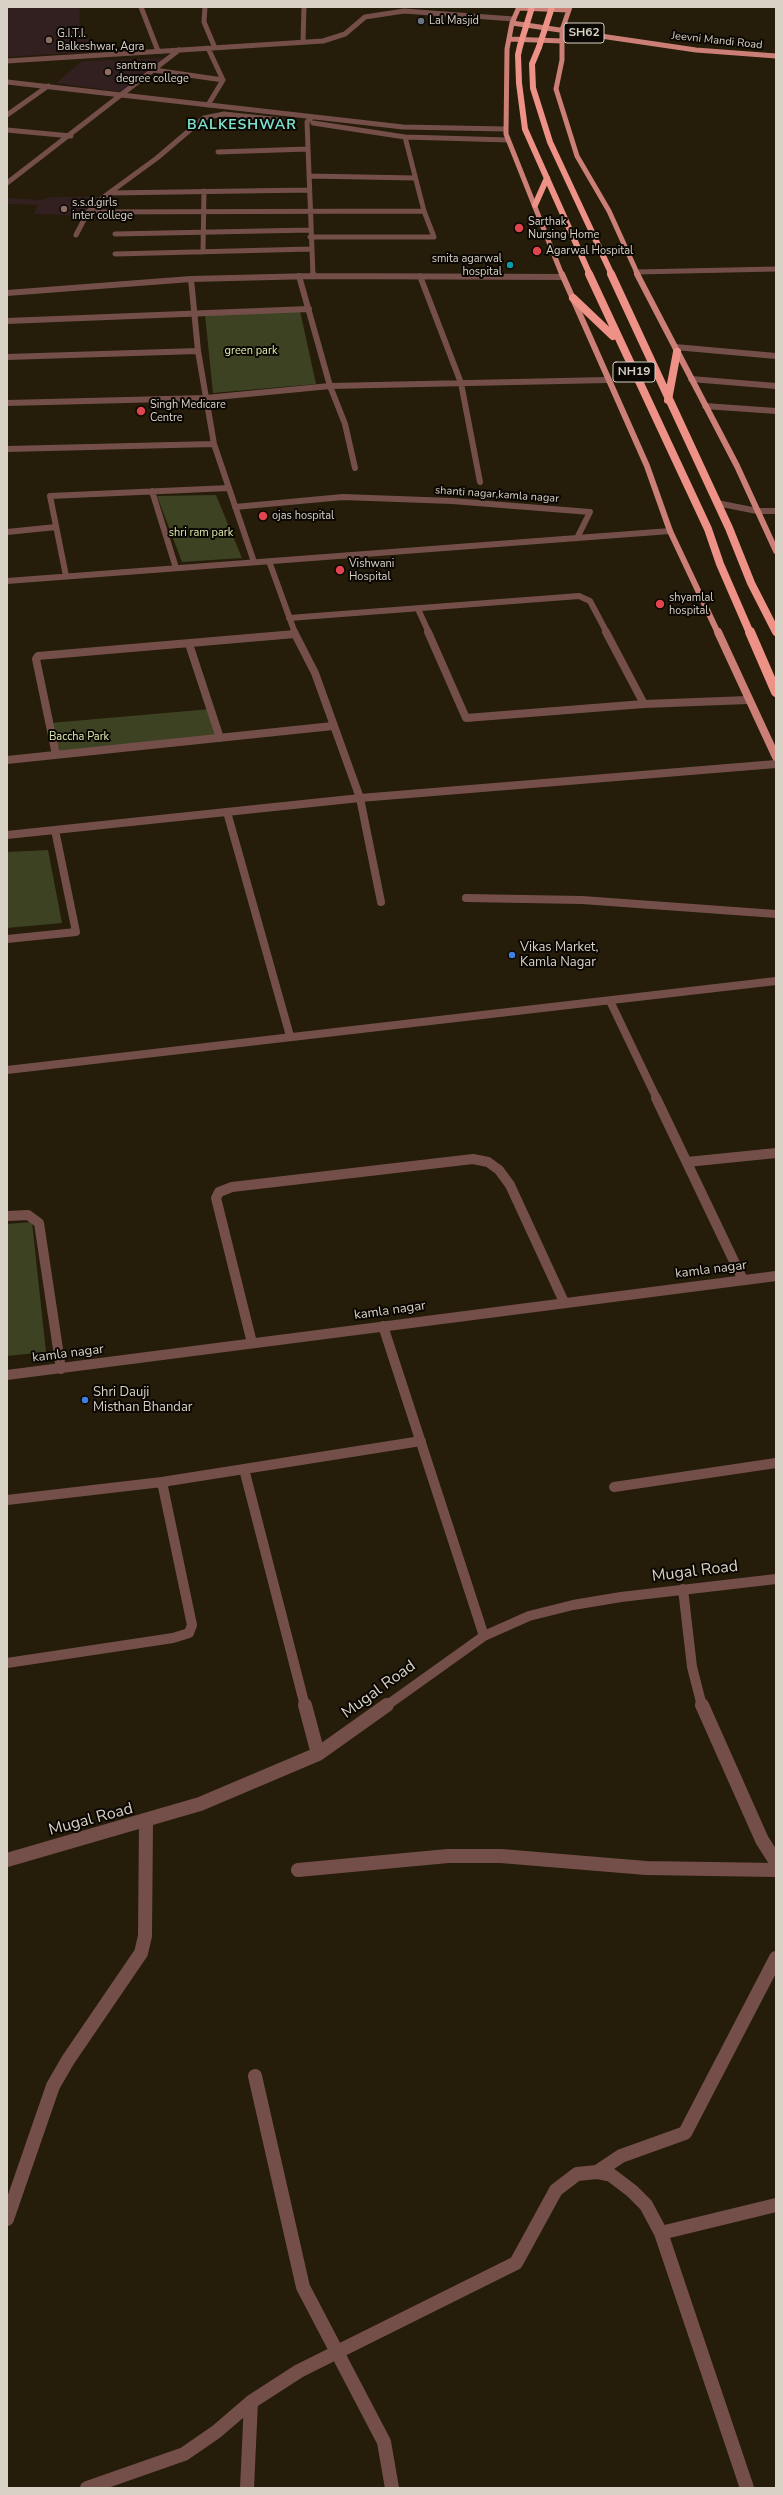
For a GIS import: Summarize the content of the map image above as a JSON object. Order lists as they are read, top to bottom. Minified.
{"streets":{"highway":["NH19"],"main road":["SH62","Jeevni Mandi Road"],"street":["shanti nagar,kamla nagar","kamla nagar","Mugal Road"]},"districts":["BALKESHWAR"],"parks":["green park","shri ram park","Baccha Park"],"places":["Lal Masjid","G.I.T.I. Balkeshwar, Agra","santram degree college","s.s.d.girls inter college","Sarthak Nursing Home","Agarwal Hospital","smita agarwal hospital","Singh Medicare Centre","ojas hospital","Vishwani Hospital","shyamlal hospital","Vikas Market, Kamla Nagar","Shri Dauji Misthan Bhandar"]}
